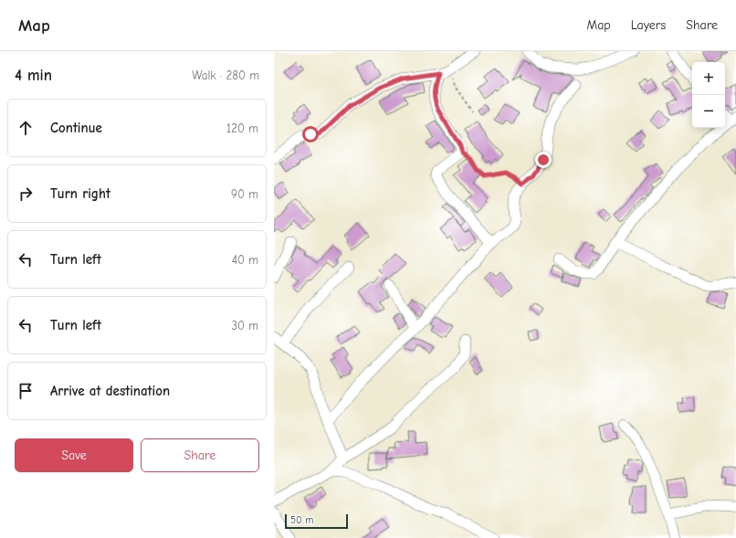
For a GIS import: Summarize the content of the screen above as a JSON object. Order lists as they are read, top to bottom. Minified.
{"scale_bar":"50 m","page":{"header":"Map","nav":["Map","Layers","Share"],"heading":["4 min","Walk · 280 m"],"map_buttons":["+","−"],"list":[["Continue","120 m"],["Turn right","90 m"],["Turn left","40 m"],["Turn left","30 m"],"Arrive at destination"],"buttons":["Save","Share"],"scale":"50 m"}}
